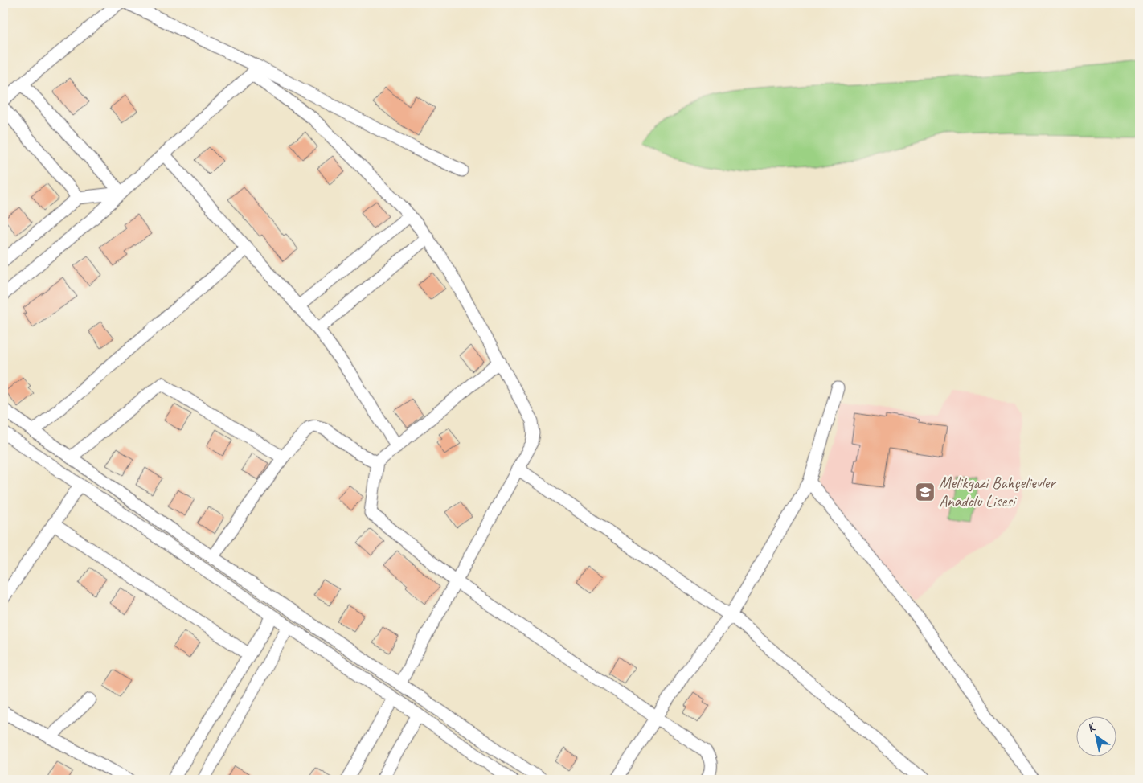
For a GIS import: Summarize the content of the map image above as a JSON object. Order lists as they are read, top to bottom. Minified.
{"places":{"school or university":["Melikgazi Bahçelievler Anadolu Lisesi"]},"north":"top left"}
